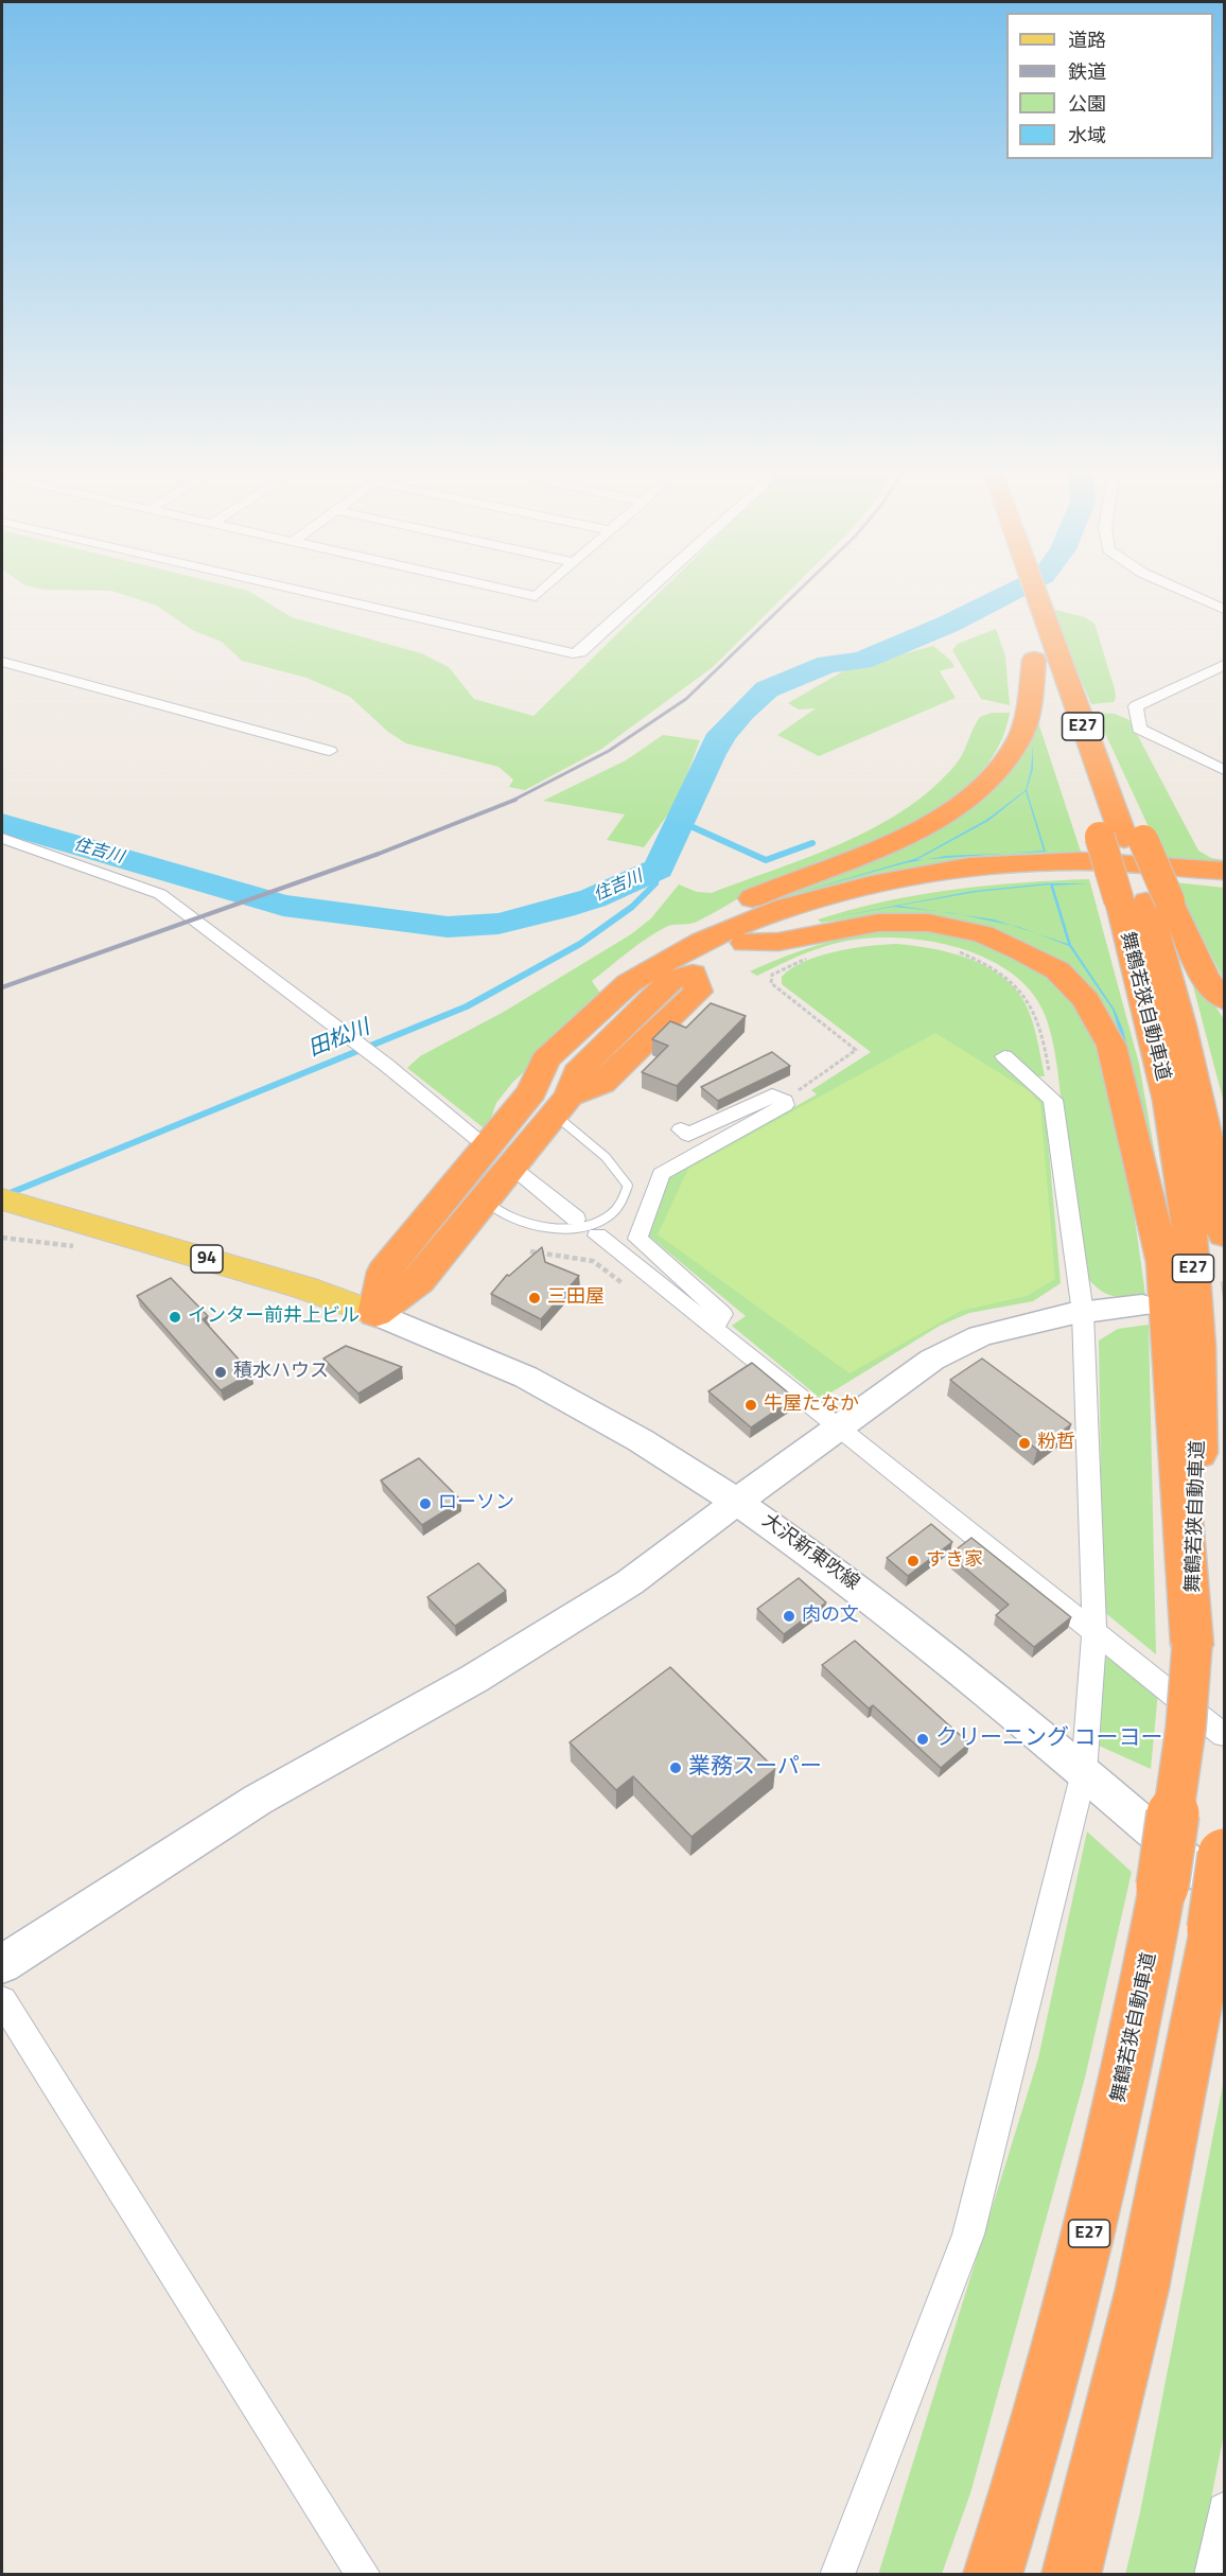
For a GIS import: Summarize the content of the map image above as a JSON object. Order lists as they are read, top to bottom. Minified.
{"streets":{"highway":["E27","舞鶴若狭自動車道"],"main road":["94"],"street":["大沢新東吹線"]},"crossings":[["94","大沢新東吹線"]],"water":["住吉川","田松川"],"places":["三田屋","インター前井上ビル","積水ハウス","牛屋たなか","粉哲","ローソン","すき家","肉の文","クリーニング コーヨー","業務スーパー"],"legend":["道路","鉄道","公園","水域"]}
